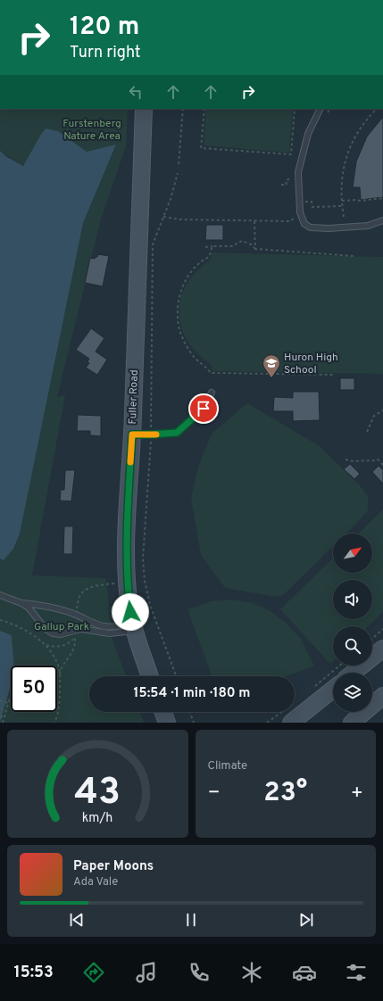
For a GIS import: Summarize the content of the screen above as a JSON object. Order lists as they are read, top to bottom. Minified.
{"streets":{"main road":["Fuller Road"]},"parks":["Furstenberg Nature Area","Gallup Park"],"places":{"school or university":["Huron High School"]},"north":"top right","page":{"turn":["120 m","Turn right"],"limit":"50","trip":"15:54 · 1 min · 180 m","tile":"Climate","heat":["−","23°","+"],"song":["Paper Moons","Ada Vale"],"tabs":"15:53","gauge":["43","km/h"]}}
